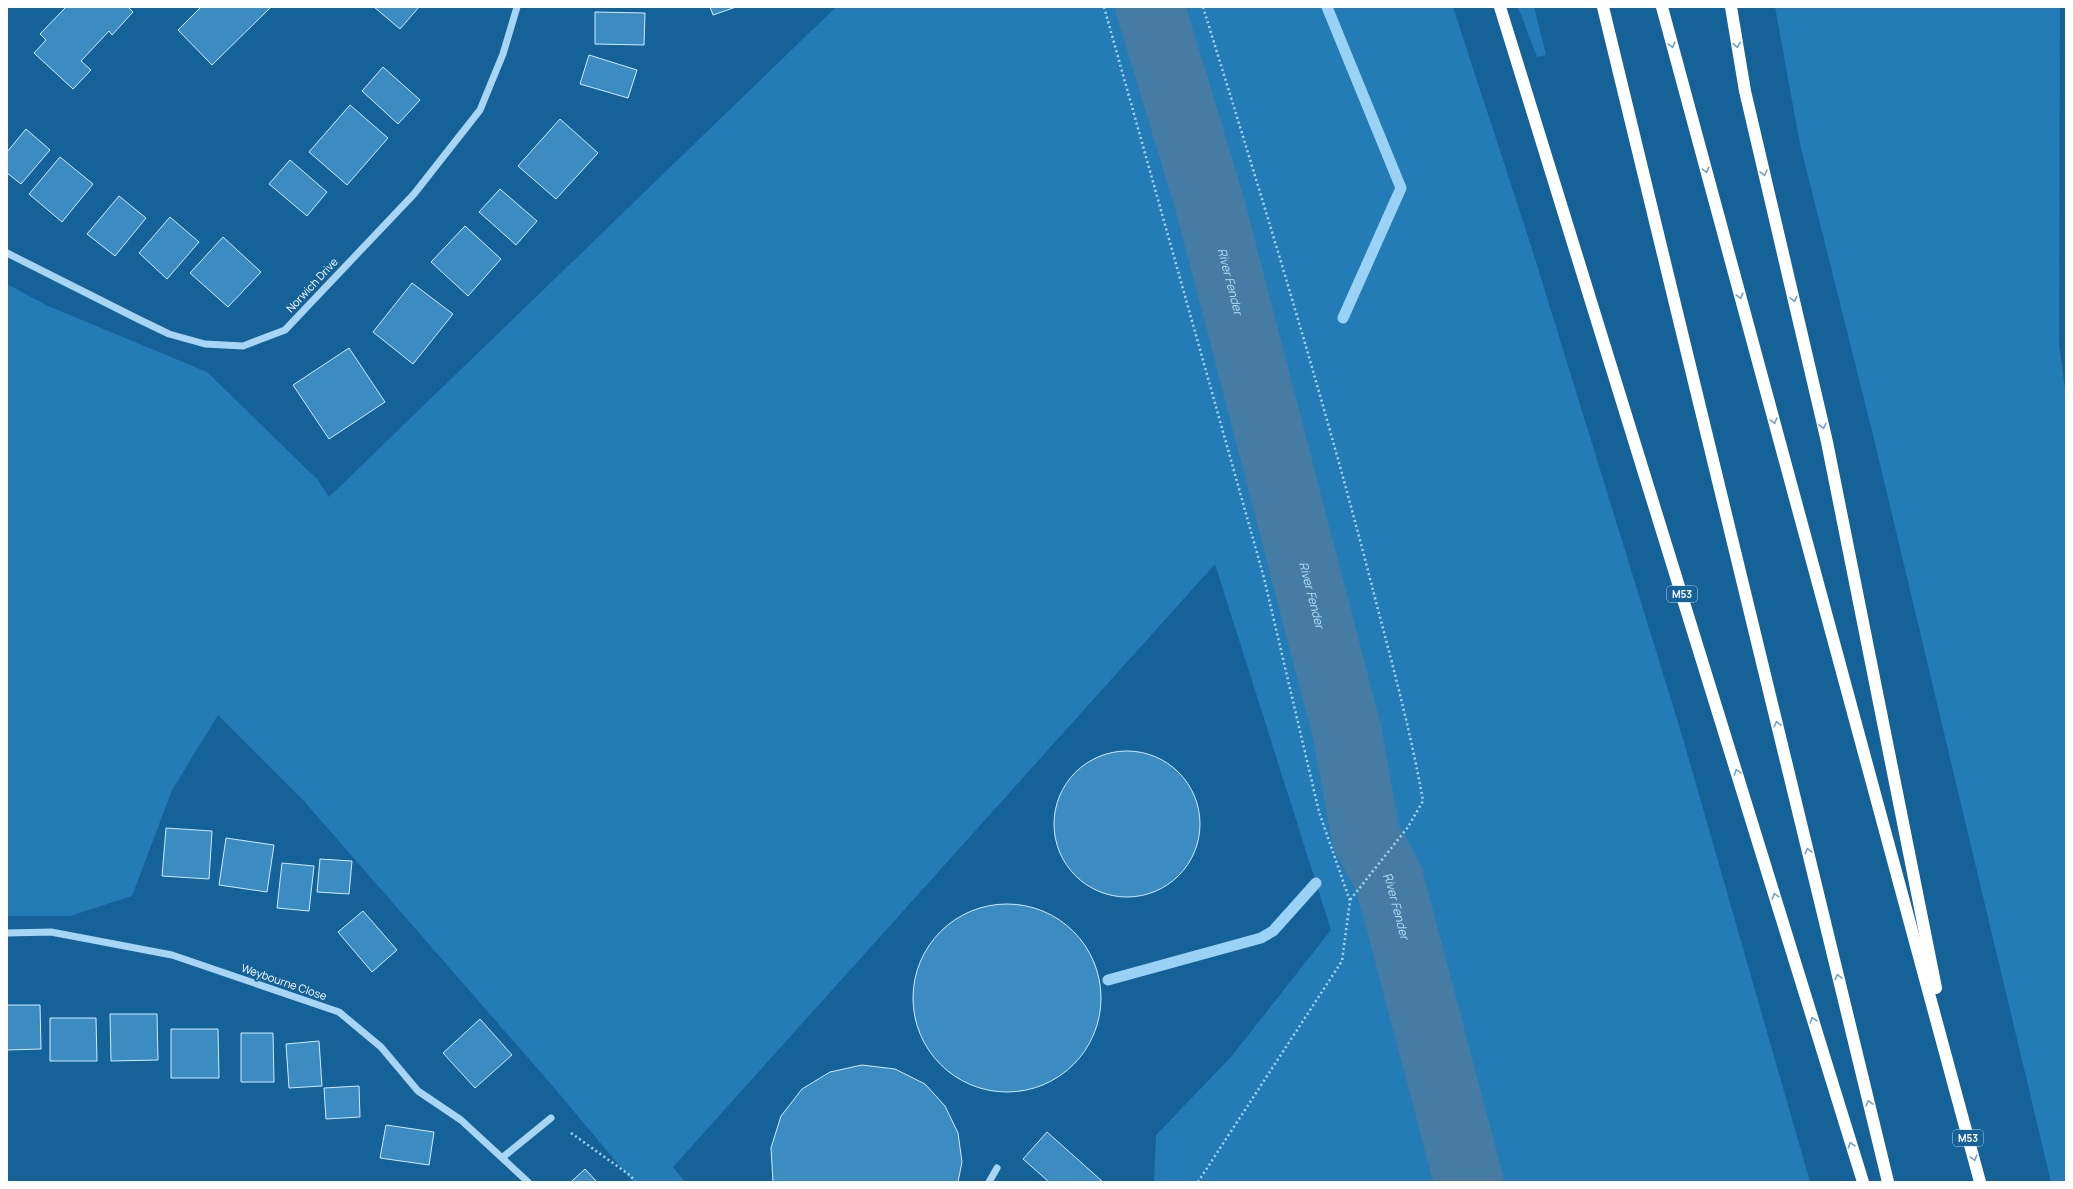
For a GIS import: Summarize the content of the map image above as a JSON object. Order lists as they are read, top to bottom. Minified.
{"streets":{"highway":["M53"],"street":["Norwich Drive","Weybourne Close"]},"water":["River Fender"]}
